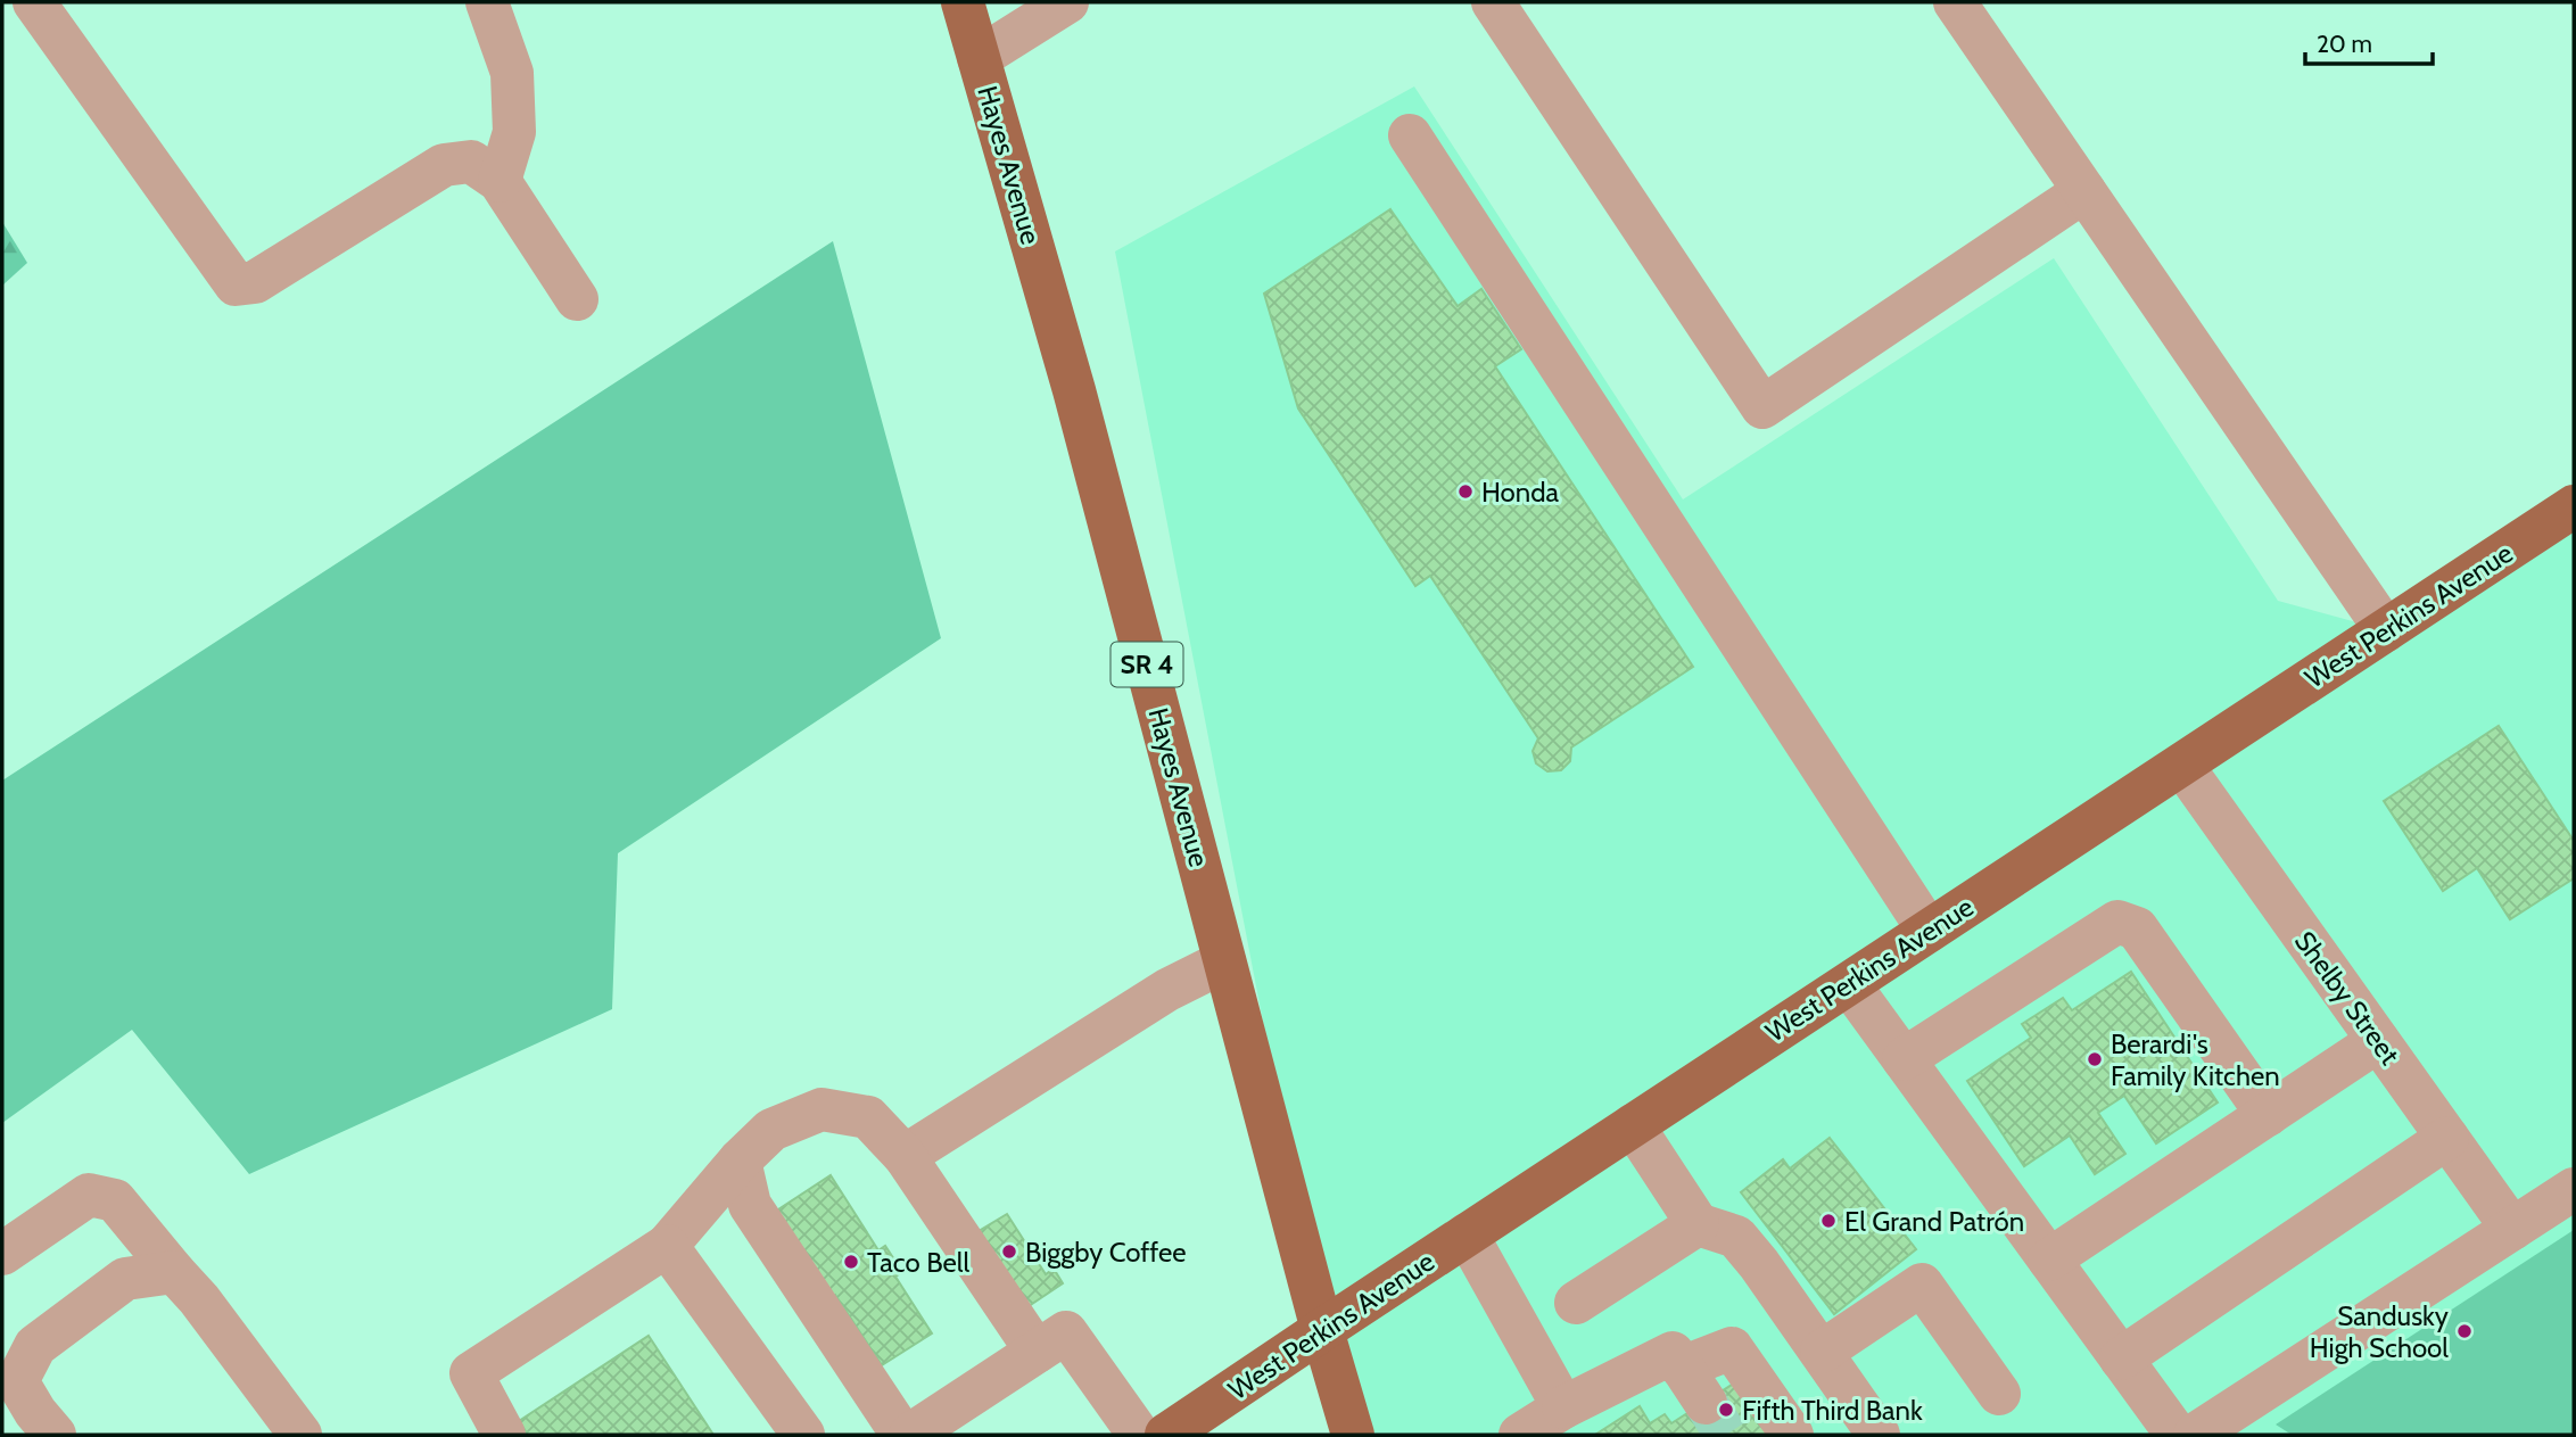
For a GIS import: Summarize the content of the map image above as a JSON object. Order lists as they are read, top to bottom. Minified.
{"streets":{"main road":["Hayes Avenue","West Perkins Avenue","SR 4"],"street":["Shelby Street"]},"crossings":[["Hayes Avenue","West Perkins Avenue"],["West Perkins Avenue","Shelby Street"]],"places":["Honda","Berardi's Family Kitchen","El Grand Patrón","Biggby Coffee","Taco Bell","Sandusky High School","Fifth Third Bank"],"scale_bar":"20 m"}
